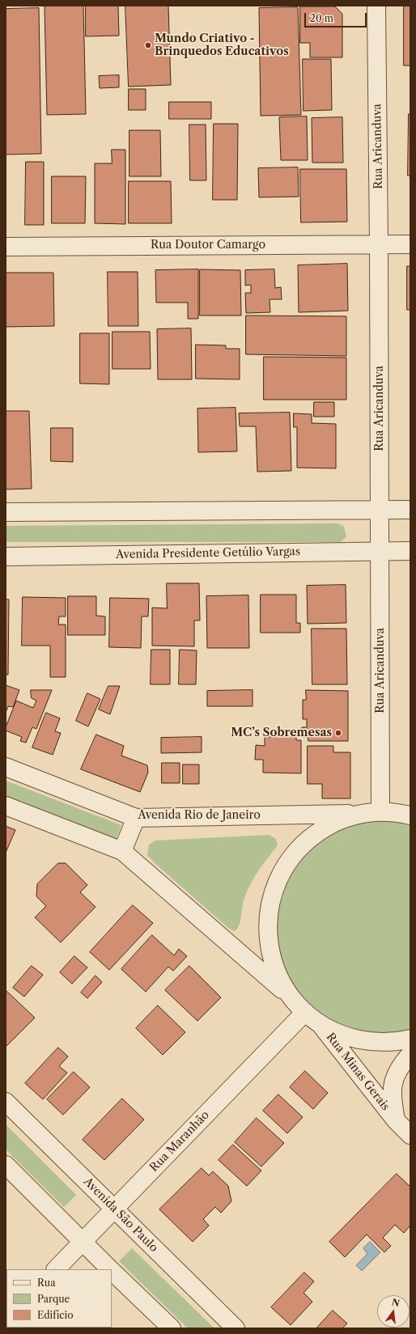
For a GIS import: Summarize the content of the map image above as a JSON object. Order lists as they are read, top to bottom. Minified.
{"streets":{"street":["Rua Aricanduva","Rua Doutor Camargo","Avenida Presidente Getúlio Vargas","Avenida Rio de Janeiro","Rua Minas Gerais","Rua Maranhão","Avenida São Paulo"]},"crossings":[["Rua Aricanduva","Rua Doutor Camargo"],["Rua Aricanduva","Avenida Presidente Getúlio Vargas"],["Rua Aricanduva","Avenida Rio de Janeiro"],["Rua Maranhão","Avenida São Paulo"]],"places":["Mundo Criativo - Brinquedos Educativos","MC’s Sobremesas"],"legend":["Rua","Parque","Edifício"],"scale_bar":"20 m","north":"top"}
